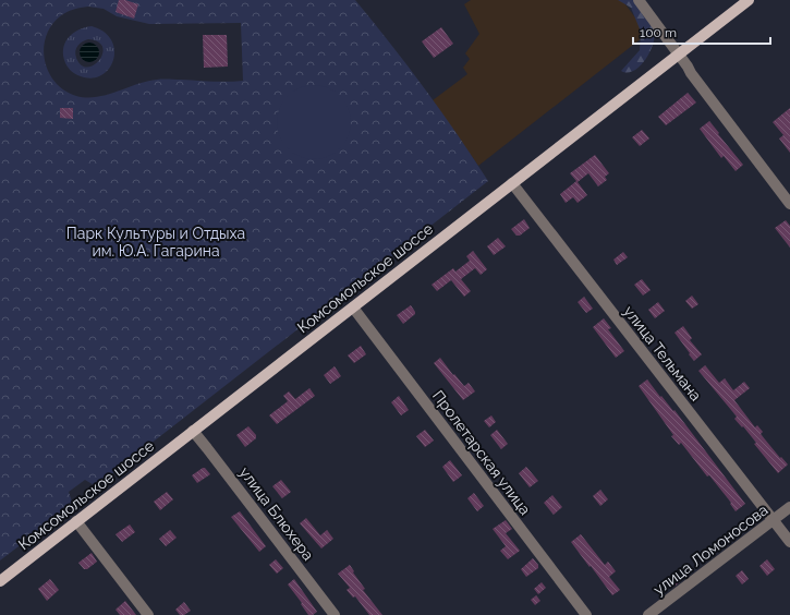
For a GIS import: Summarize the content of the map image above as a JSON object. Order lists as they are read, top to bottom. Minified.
{"streets":{"main road":["Комсомольское шоссе"],"street":["улица Тельмана","Пролетарская улица","улица Блюхера","улица Ломоносова"]},"crossings":[["Комсомольское шоссе","улица Тельмана"],["Комсомольское шоссе","Пролетарская улица"],["Комсомольское шоссе","улица Блюхера"],["улица Тельмана","улица Ломоносова"]],"parks":["Парк Культуры и Отдыха им. Ю.А. Гагарина"],"scale_bar":"100 m"}
